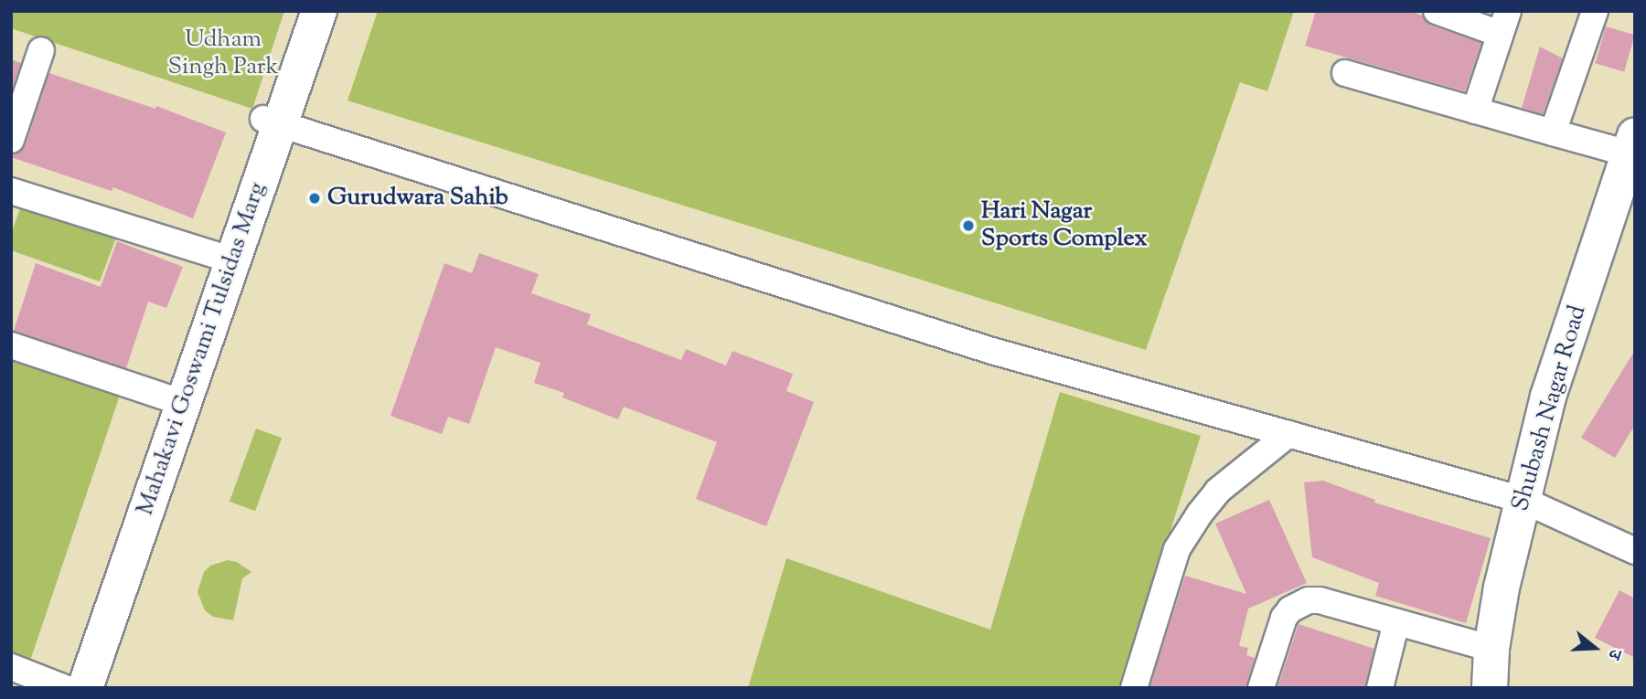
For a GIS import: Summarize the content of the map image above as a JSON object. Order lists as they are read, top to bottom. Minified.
{"streets":{"street":["Mahakavi Goswami Tulsidas Marg","Shubash Nagar Road"]},"parks":["Udham Singh Park"],"places":["Gurudwara Sahib","Hari Nagar Sports Complex"],"north":"right"}
